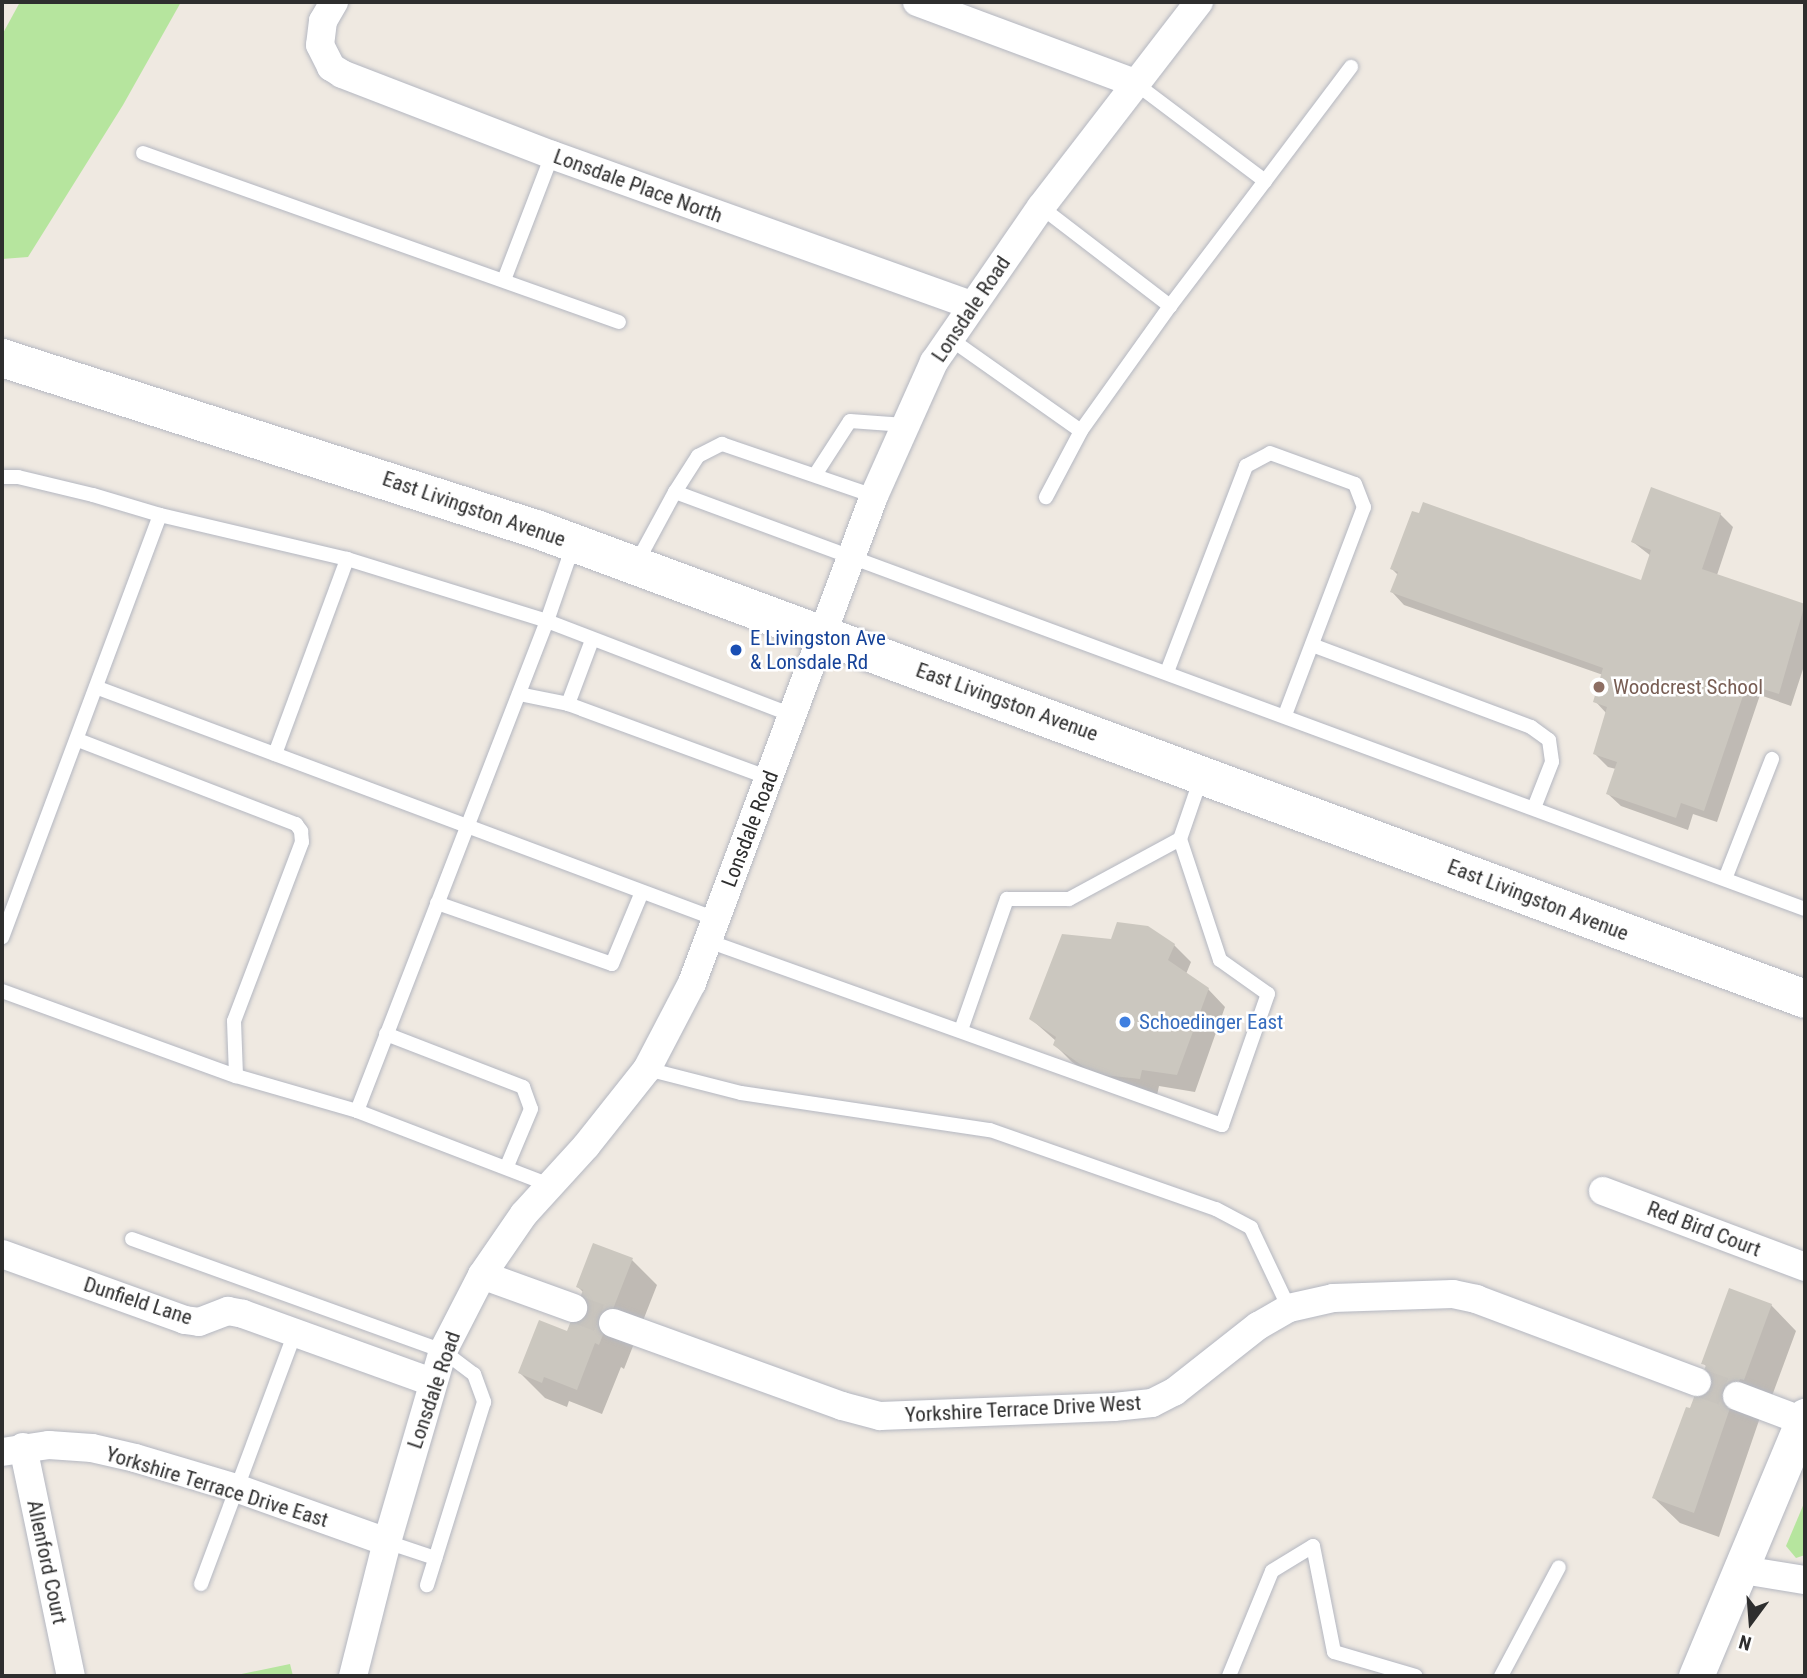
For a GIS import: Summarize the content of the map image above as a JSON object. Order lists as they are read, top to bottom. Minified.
{"streets":{"main road":["East Livingston Avenue"],"street":["Lonsdale Place North","Lonsdale Road","Red Bird Court","Dunfield Lane","Yorkshire Terrace Drive West","Yorkshire Terrace Drive East","Allenford Court"]},"crossings":[["Lonsdale Place North","Lonsdale Road"],["Lonsdale Road","East Livingston Avenue"],["Lonsdale Road","Dunfield Lane"],["Lonsdale Road","Yorkshire Terrace Drive East"],["Yorkshire Terrace Drive East","Allenford Court"]],"places":["E Livingston Ave & Lonsdale Rd","Woodcrest School","Schoedinger East"],"north":"bottom"}
